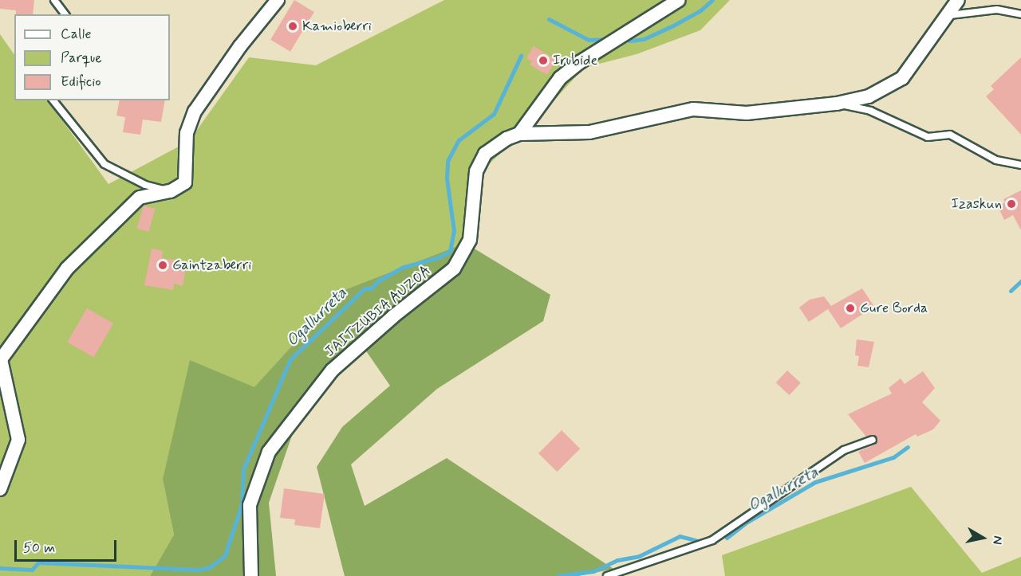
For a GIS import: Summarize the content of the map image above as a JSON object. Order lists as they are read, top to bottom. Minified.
{"streets":{"street":["JAITZUBIA AUZOA"]},"water":["Ogallurreta"],"places":["Kamioberri","Irubide","Izaskun","Gaintzaberri","Gure Borda"],"legend":["Calle","Parque","Edificio"],"scale_bar":"50 m","north":"right"}
